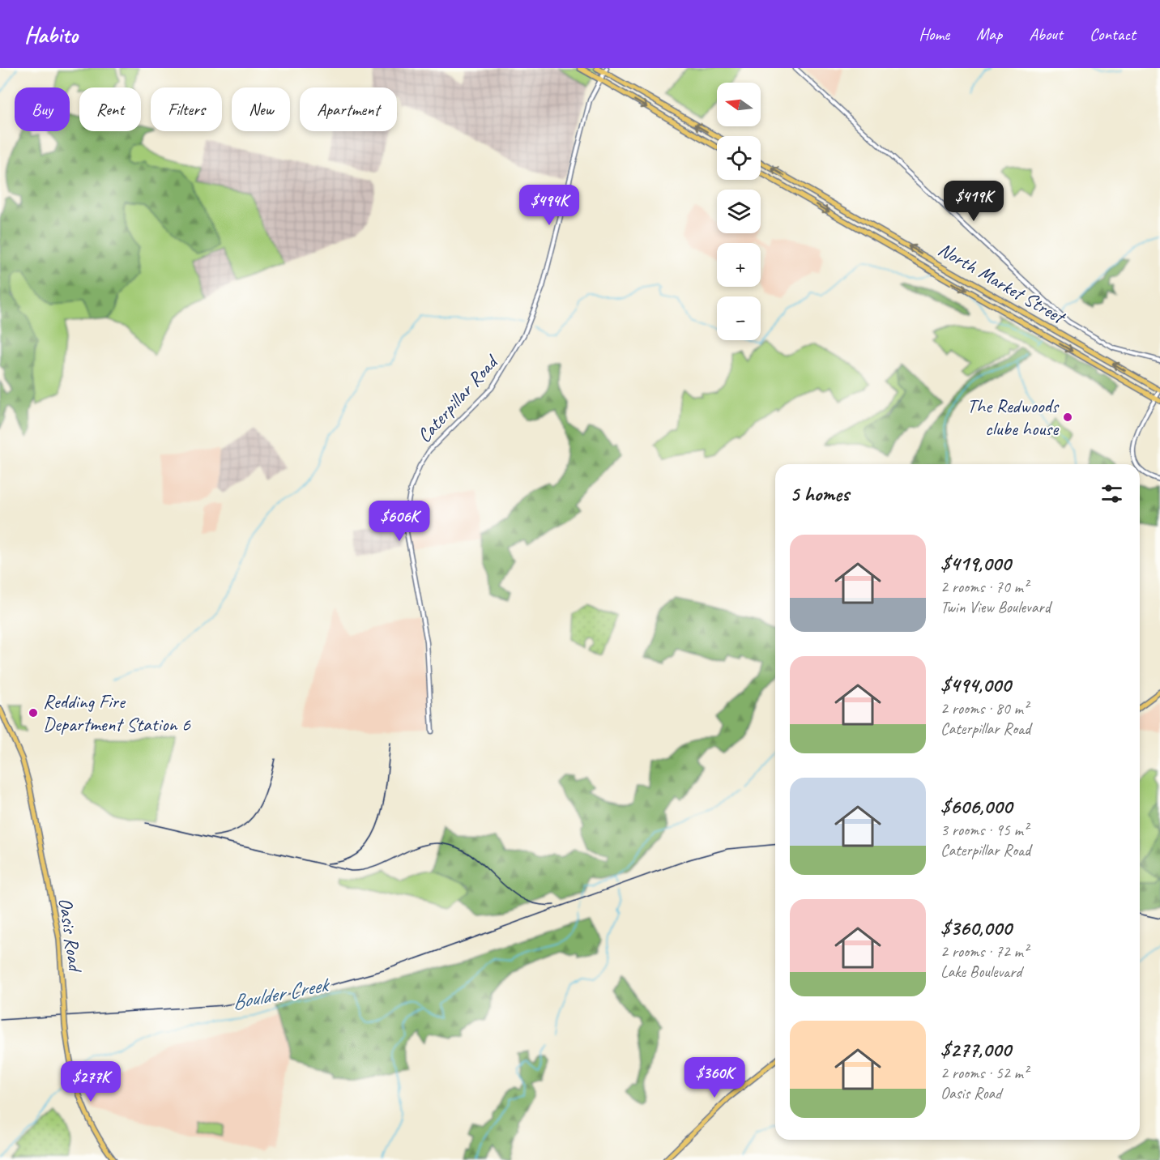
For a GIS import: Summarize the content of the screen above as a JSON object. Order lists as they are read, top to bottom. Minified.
{"streets":{"main road":["North Market Street","Oasis Road"],"street":["Caterpillar Road"]},"water":["Boulder Creek"],"places":["The Redwoods clube house","Redding Fire Department Station 6"],"north":"left","page":{"header":"Habito","nav":["Home","Map","About","Contact"],"map_buttons":["+","−"],"chip":["Buy","Rent","Filters","New","Apartment"],"price":["$419K","$494K","$606K","$360K","$277K"],"heading":"5 homes","list":[{"name":"$419,000","note":"2 rooms · 70 m² · Twin View Boulevard"},{"name":"$494,000","note":"2 rooms · 80 m² · Caterpillar Road"},{"name":"$606,000","note":"3 rooms · 95 m² · Caterpillar Road"},{"name":"$360,000","note":"2 rooms · 72 m² · Lake Boulevard"},{"name":"$277,000","note":"2 rooms · 52 m² · Oasis Road"}]}}
